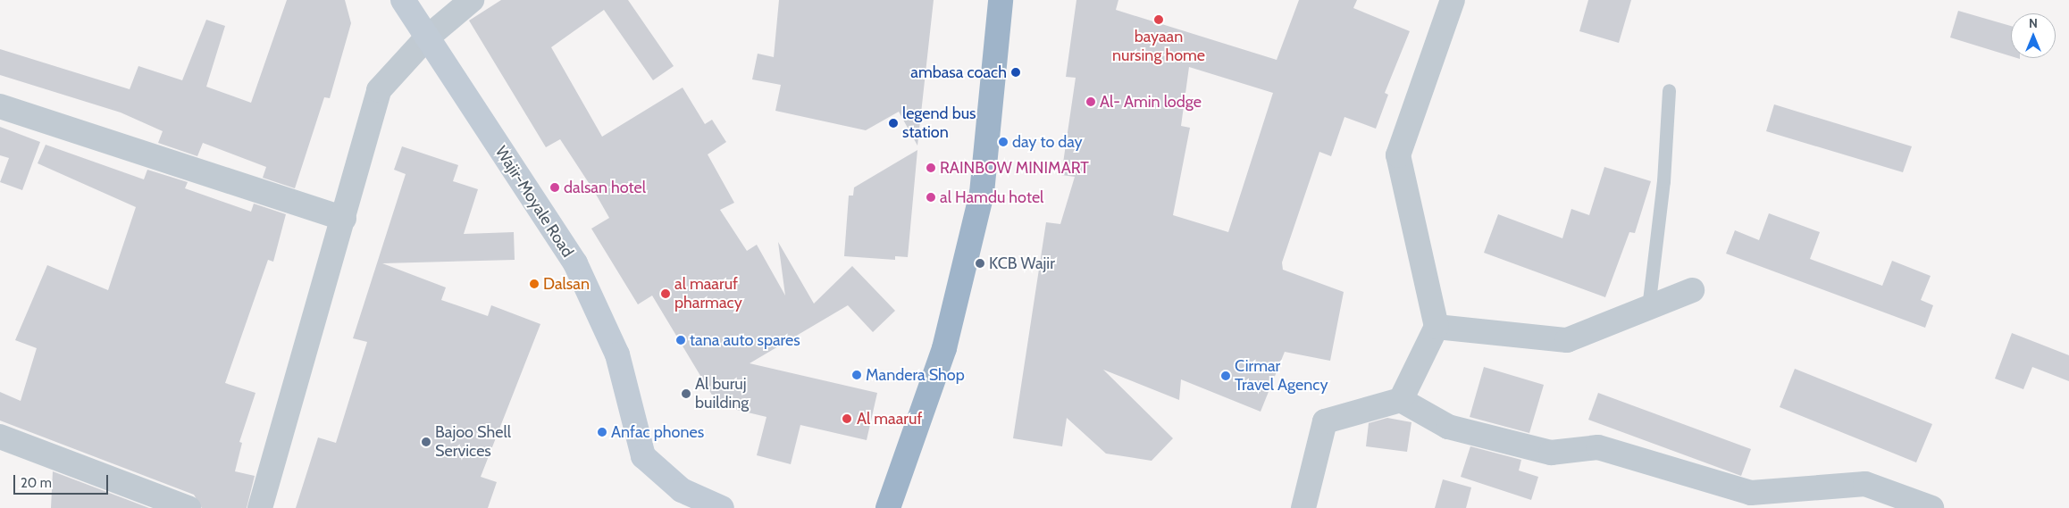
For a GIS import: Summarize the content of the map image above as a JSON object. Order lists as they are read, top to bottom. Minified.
{"streets":{"main road":["Wajir-Moyale Road"]},"places":["bayaan nursing home","ambasa coach","Al- Amin lodge","legend bus station","day to day","RAINBOW MINIMART","dalsan hotel","al Hamdu hotel","KCB Wajir","Dalsan","al maaruf pharmacy","tana auto spares","Mandera Shop","Cirmar Travel Agency","Al buruj building","Al maaruf","Anfac phones","Bajoo Shell Services"],"scale_bar":"20 m","north":"top"}
